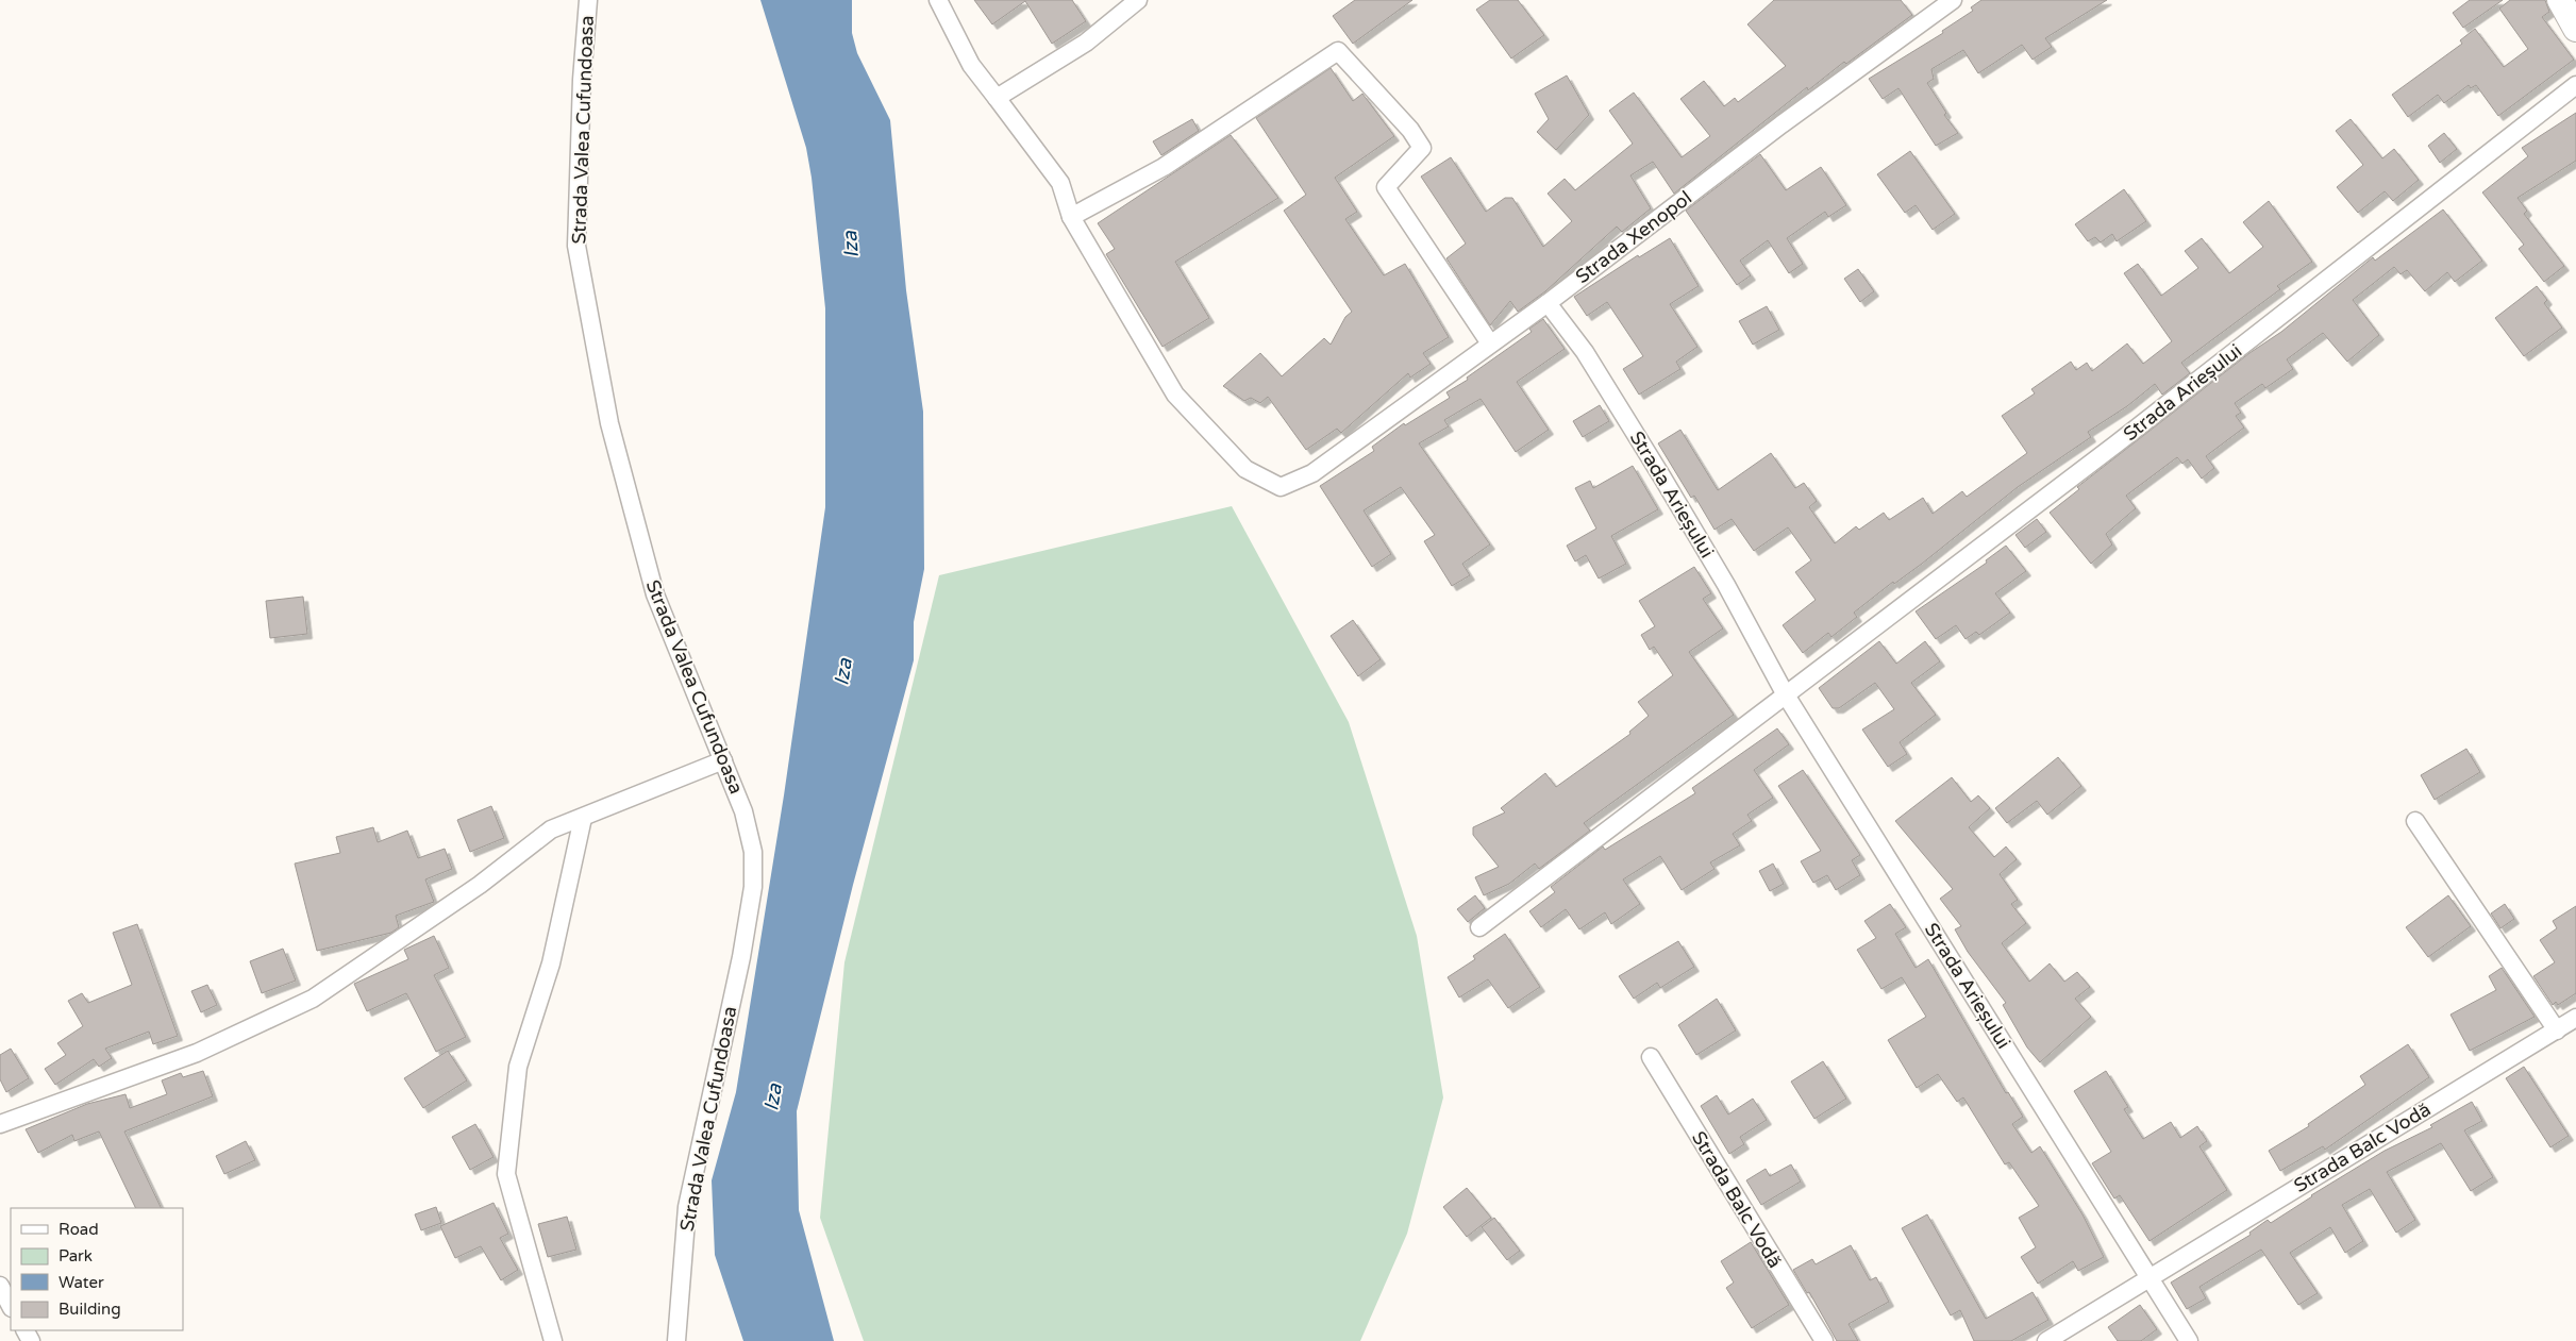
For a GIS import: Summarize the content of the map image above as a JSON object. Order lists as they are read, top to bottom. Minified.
{"streets":{"street":["Strada Valea Cufundoasa","Strada Xenopol","Strada Arieșului","Strada Balc Vodă"]},"crossings":[["Strada Xenopol","Strada Arieșului"],["Strada Arieșului","Strada Balc Vodă"]],"water":["Iza"],"legend":["Road","Park","Water","Building"]}
